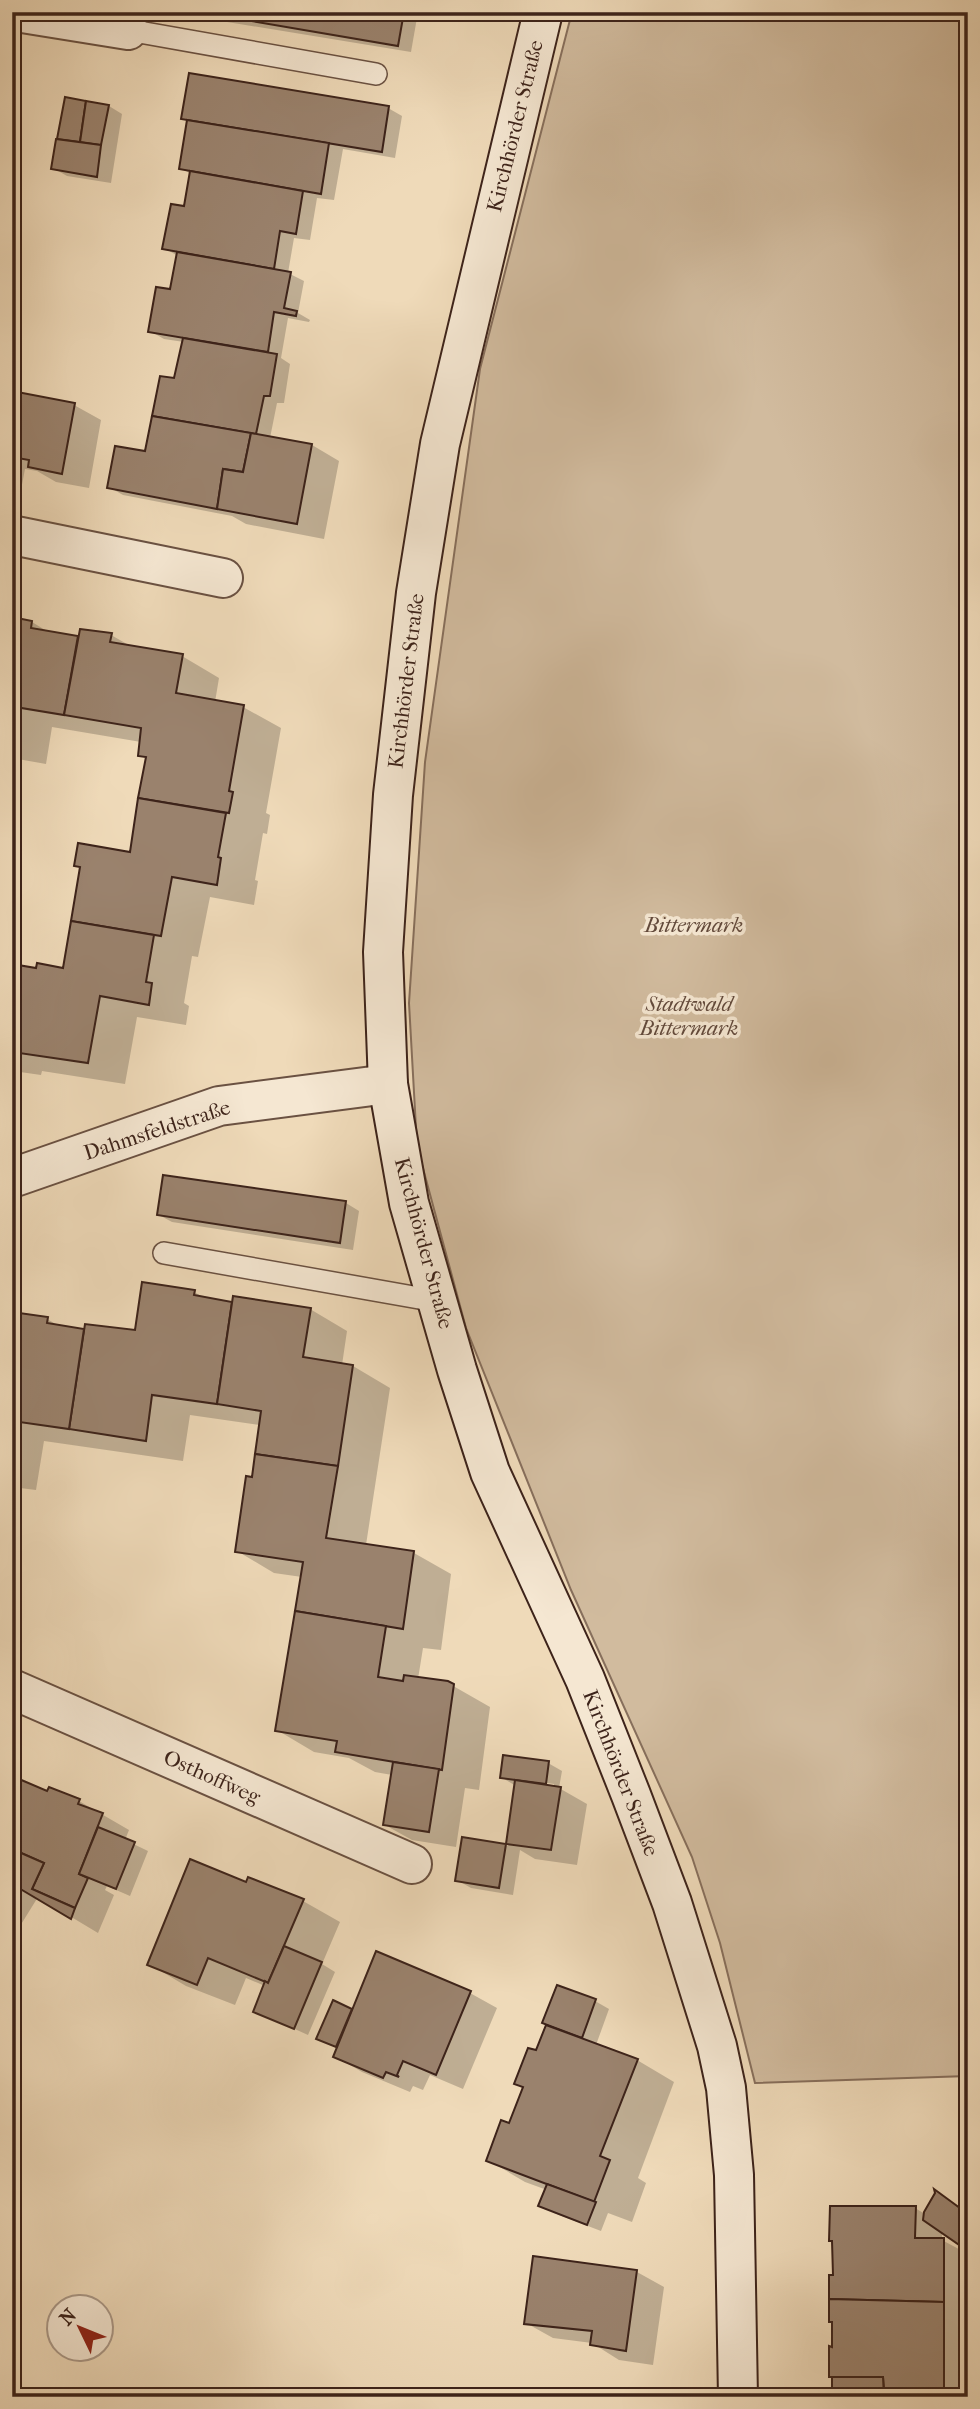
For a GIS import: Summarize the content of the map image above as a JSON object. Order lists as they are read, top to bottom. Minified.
{"streets":{"main road":["Kirchhörder Straße","Dahmsfeldstraße","Osthoffweg"]},"crossings":[["Kirchhörder Straße","Dahmsfeldstraße"]],"parks":["Bittermark","Stadtwald Bittermark"],"north":"top left"}
